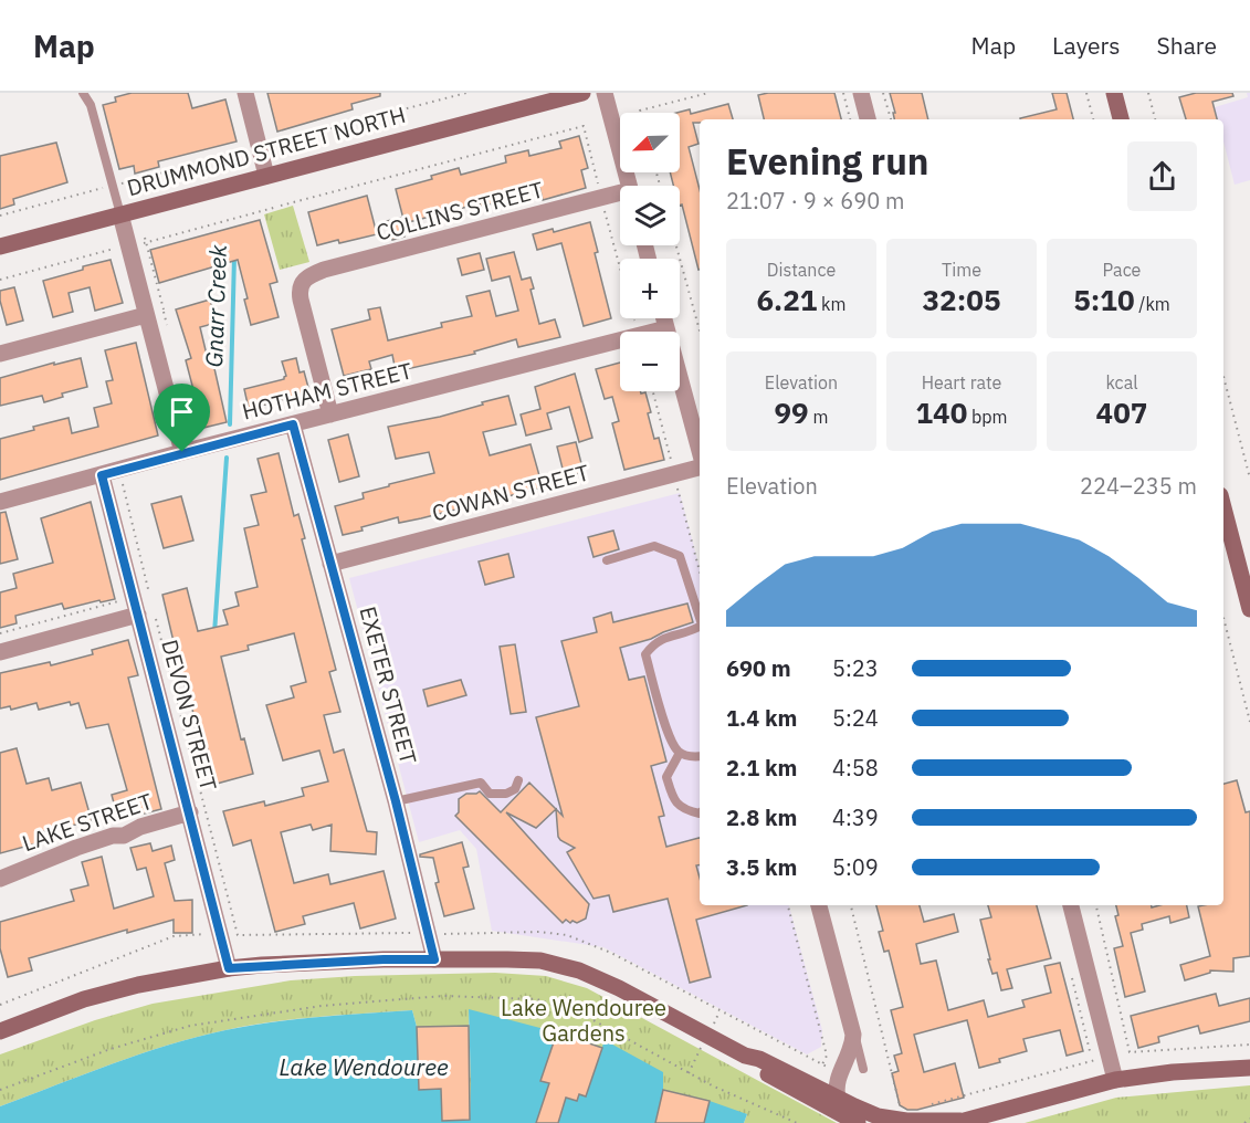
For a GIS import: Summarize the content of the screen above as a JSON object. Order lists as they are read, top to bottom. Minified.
{"streets":{"street":["DRUMMOND STREET NORTH","COLLINS STREET","HOTHAM STREET","COWAN STREET","EXETER STREET","DEVON STREET","LAKE STREET"]},"crossings":[["COLLINS STREET","HOTHAM STREET"],["HOTHAM STREET","EXETER STREET"],["HOTHAM STREET","DEVON STREET"],["COWAN STREET","EXETER STREET"],["DEVON STREET","LAKE STREET"]],"water":["Gnarr Creek","Lake Wendouree"],"parks":["Lake Wendouree Gardens"],"north":"bottom left","page":{"header":"Map","nav":["Map","Layers","Share"],"map_buttons":["+","−"],"heading":["Evening run","21:07 · 9 × 690 m"],"stats":[["Distance","6.21 km"],["Time","32:05"],["Pace","5:10 /km"],["Elevation","99 m"],["Heart rate","140 bpm"],["kcal","407"]],"chart":["Elevation","224–235 m"],"list":[{"name":"690 m","note":"5:23"},{"name":"1.4 km","note":"5:24"},{"name":"2.1 km","note":"4:58"},{"name":"2.8 km","note":"4:39"},{"name":"3.5 km","note":"5:09"}]}}
